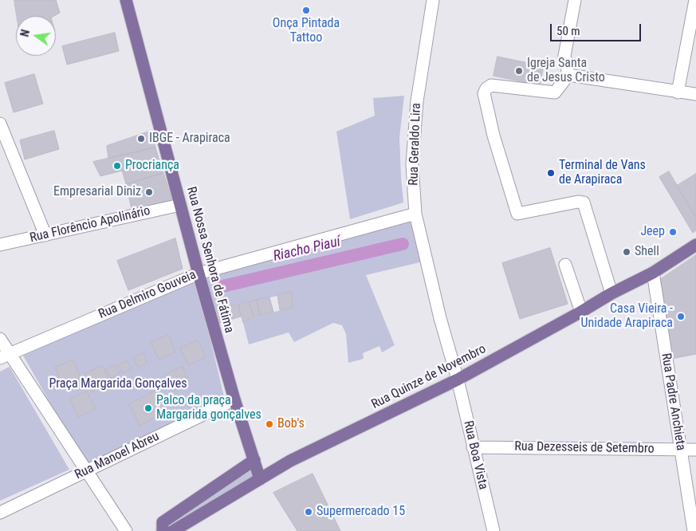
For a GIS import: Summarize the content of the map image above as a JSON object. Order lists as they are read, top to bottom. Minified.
{"streets":{"main road":["Rua Nossa Senhora de Fátima","Rua Quinze de Novembro"],"street":["Rua Geraldo Lira","Rua Florêncio Apolinário","Rua Delmiro Gouveia","Rua Padre Anchieta","Rua Dezesseis de Setembro","Rua Boa Vista","Rua Manoel Abreu"]},"crossings":[["Rua Geraldo Lira","Rua Delmiro Gouveia"],["Rua Geraldo Lira","Rua Quinze de Novembro"],["Rua Geraldo Lira","Rua Boa Vista"],["Rua Florêncio Apolinário","Rua Nossa Senhora de Fátima"],["Rua Nossa Senhora de Fátima","Rua Delmiro Gouveia"],["Rua Nossa Senhora de Fátima","Rua Quinze de Novembro"],["Rua Nossa Senhora de Fátima","Rua Manoel Abreu"],["Rua Quinze de Novembro","Rua Padre Anchieta"],["Rua Quinze de Novembro","Rua Boa Vista"],["Rua Padre Anchieta","Rua Dezesseis de Setembro"],["Rua Dezesseis de Setembro","Rua Boa Vista"]],"water":["Riacho Piauí"],"parks":["Praça Margarida Gonçalves"],"places":["Onça Pintada Tattoo","Igreja Santa de Jesus Cristo","IBGE - Arapiraca","Procriança","Terminal de Vans de Arapiraca","Empresarial Diniz","Jeep","Shell","Casa Vieira - Unidade Arapiraca","Palco da praça Margarida gonçalves","Bob's","Supermercado 15"],"scale_bar":"50 m","north":"left"}
